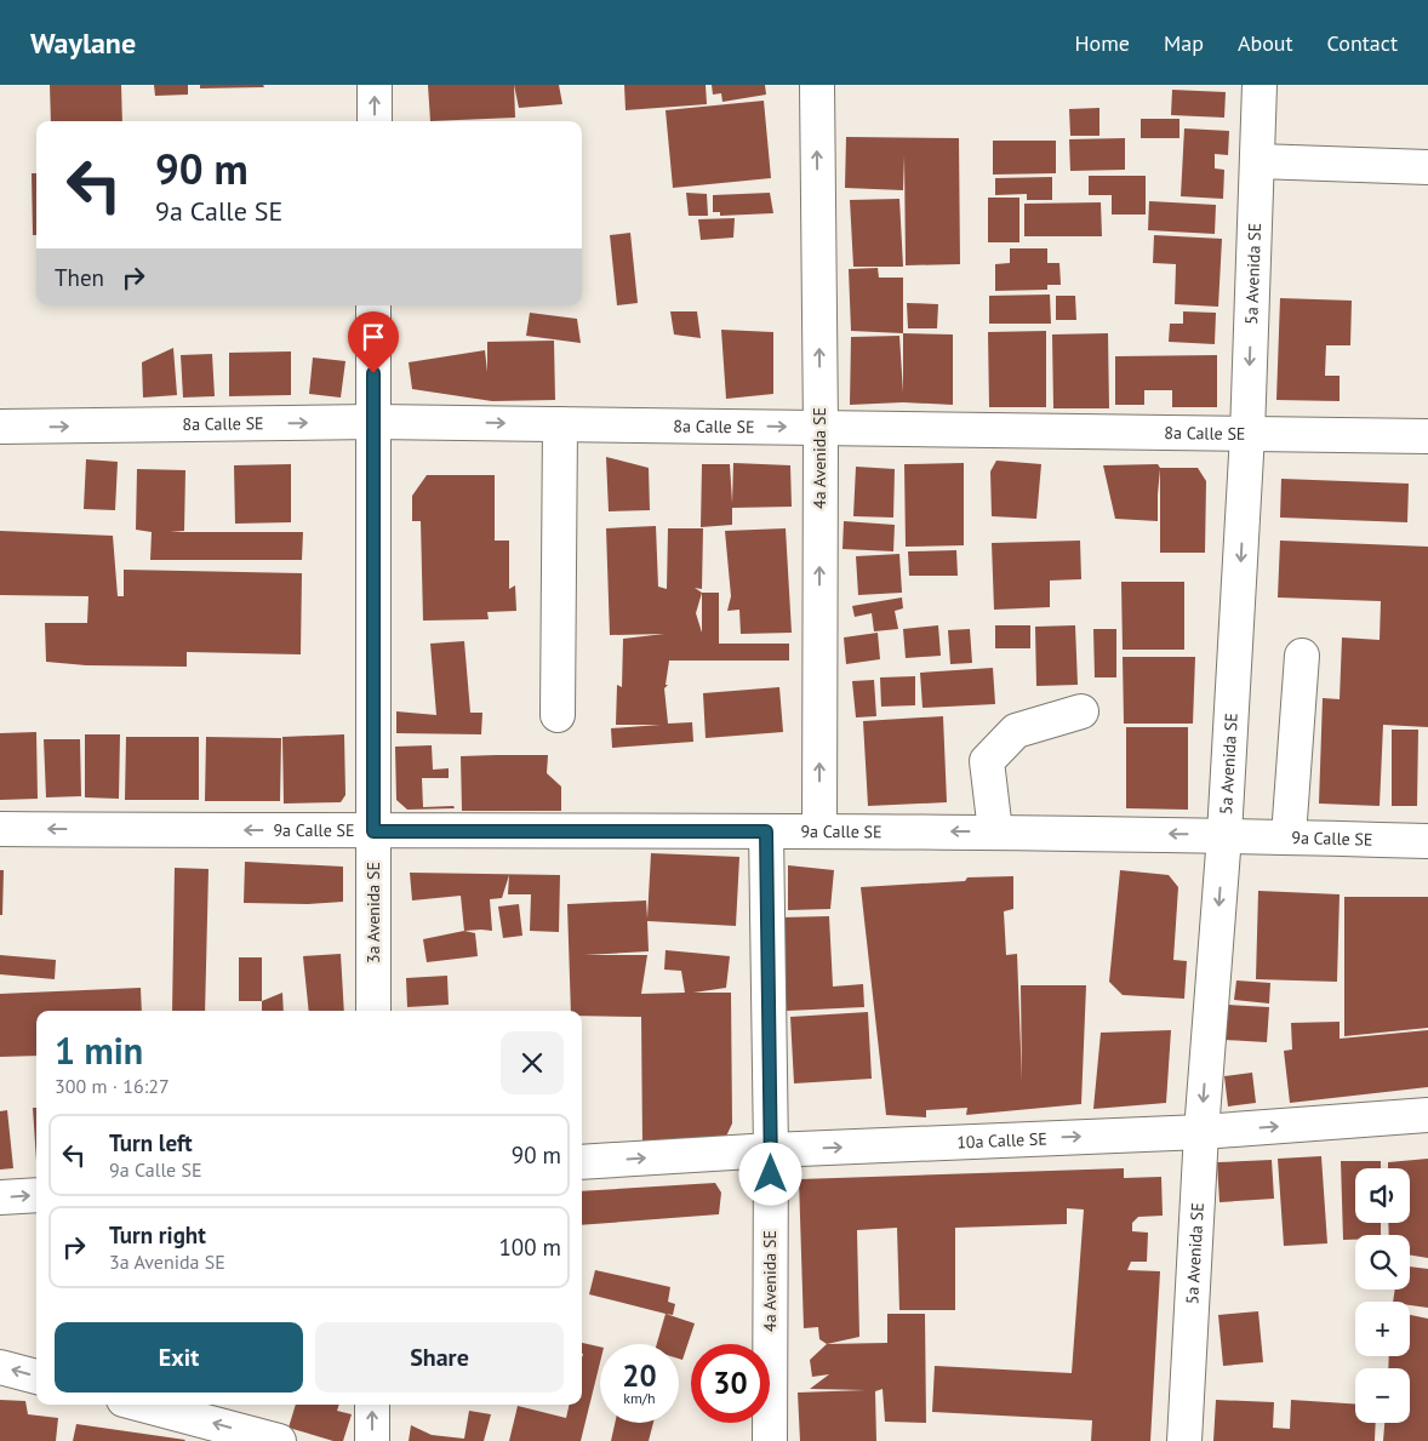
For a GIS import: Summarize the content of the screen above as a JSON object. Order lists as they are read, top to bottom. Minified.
{"streets":{"street":["5a Avenida SE","8a Calle SE","4a Avenida SE","9a Calle SE","3a Avenida SE","10a Calle SE"]},"crossings":[["5a Avenida SE","8a Calle SE"],["5a Avenida SE","9a Calle SE"],["5a Avenida SE","10a Calle SE"],["8a Calle SE","4a Avenida SE"],["8a Calle SE","3a Avenida SE"],["4a Avenida SE","9a Calle SE"],["4a Avenida SE","10a Calle SE"],["9a Calle SE","3a Avenida SE"]],"one_way":["5a Avenida SE","8a Calle SE","9a Calle SE","10a Calle SE"],"page":{"header":"Waylane","nav":["Home","Map","About","Contact"],"turn":["90 m","9a Calle SE"],"then":"Then","heading":["1 min","300 m · 16:27"],"list":[{"name":"Turn left","note":"9a Calle SE","value":"90 m"},{"name":"Turn right","note":"3a Avenida SE","value":"100 m"}],"map_buttons":["+","−"],"buttons":["Exit","Share"],"speed":"20 km/h","limit":"30"}}
